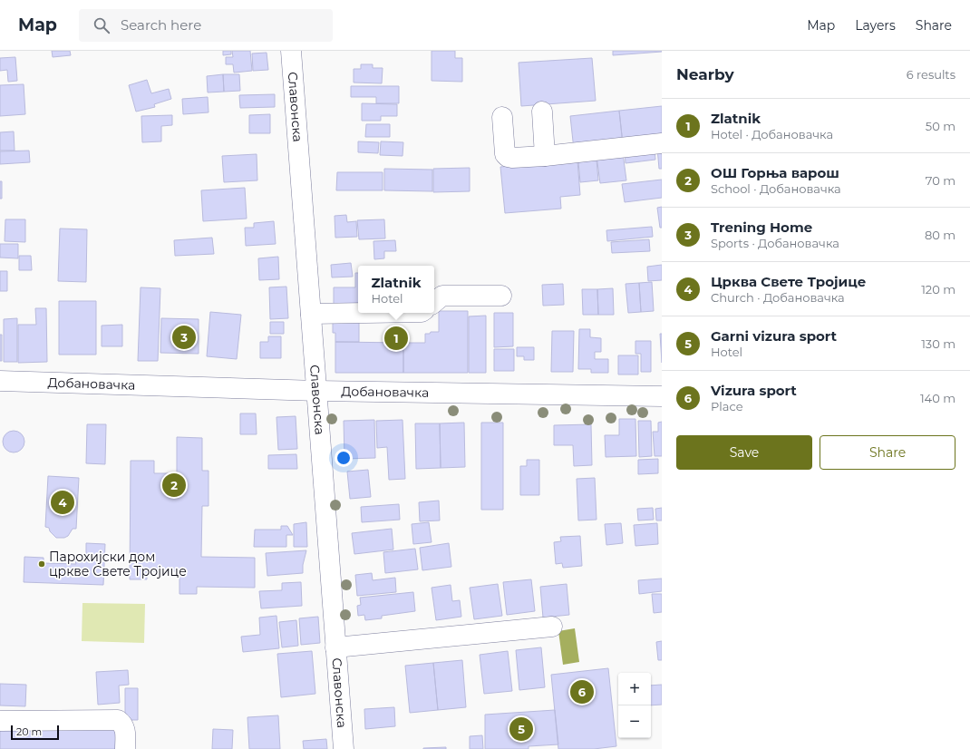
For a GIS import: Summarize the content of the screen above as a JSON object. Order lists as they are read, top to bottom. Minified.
{"streets":{"street":["Славонска","Добановачка"]},"crossings":[["Славонска","Добановачка"]],"places":["Парохијски дом цркве Свете Тројице"],"scale_bar":"20 m","page":{"header":"Map","search":"Search here","nav":["Map","Layers","Share"],"heading":["Nearby","6 results"],"list":[{"mark":"1","name":"Zlatnik","note":"Hotel · Добановачка","value":"50 m"},{"mark":"2","name":"ОШ Горња варош","note":"School · Добановачка","value":"70 m"},{"mark":"3","name":"Trening Home","note":"Sports · Добановачка","value":"80 m"},{"mark":"4","name":"Црква Свете Тројице","note":"Church · Добановачка","value":"120 m"},{"mark":"5","name":"Garni vizura sport","note":"Hotel","value":"130 m"},{"mark":"6","name":"Vizura sport","note":"Place","value":"140 m"}],"popup":["Zlatnik","Hotel"],"pins":["3","1","2","4","6","5"],"buttons":["Save","Share"],"map_buttons":["+","−"],"scale":"20 m"}}
